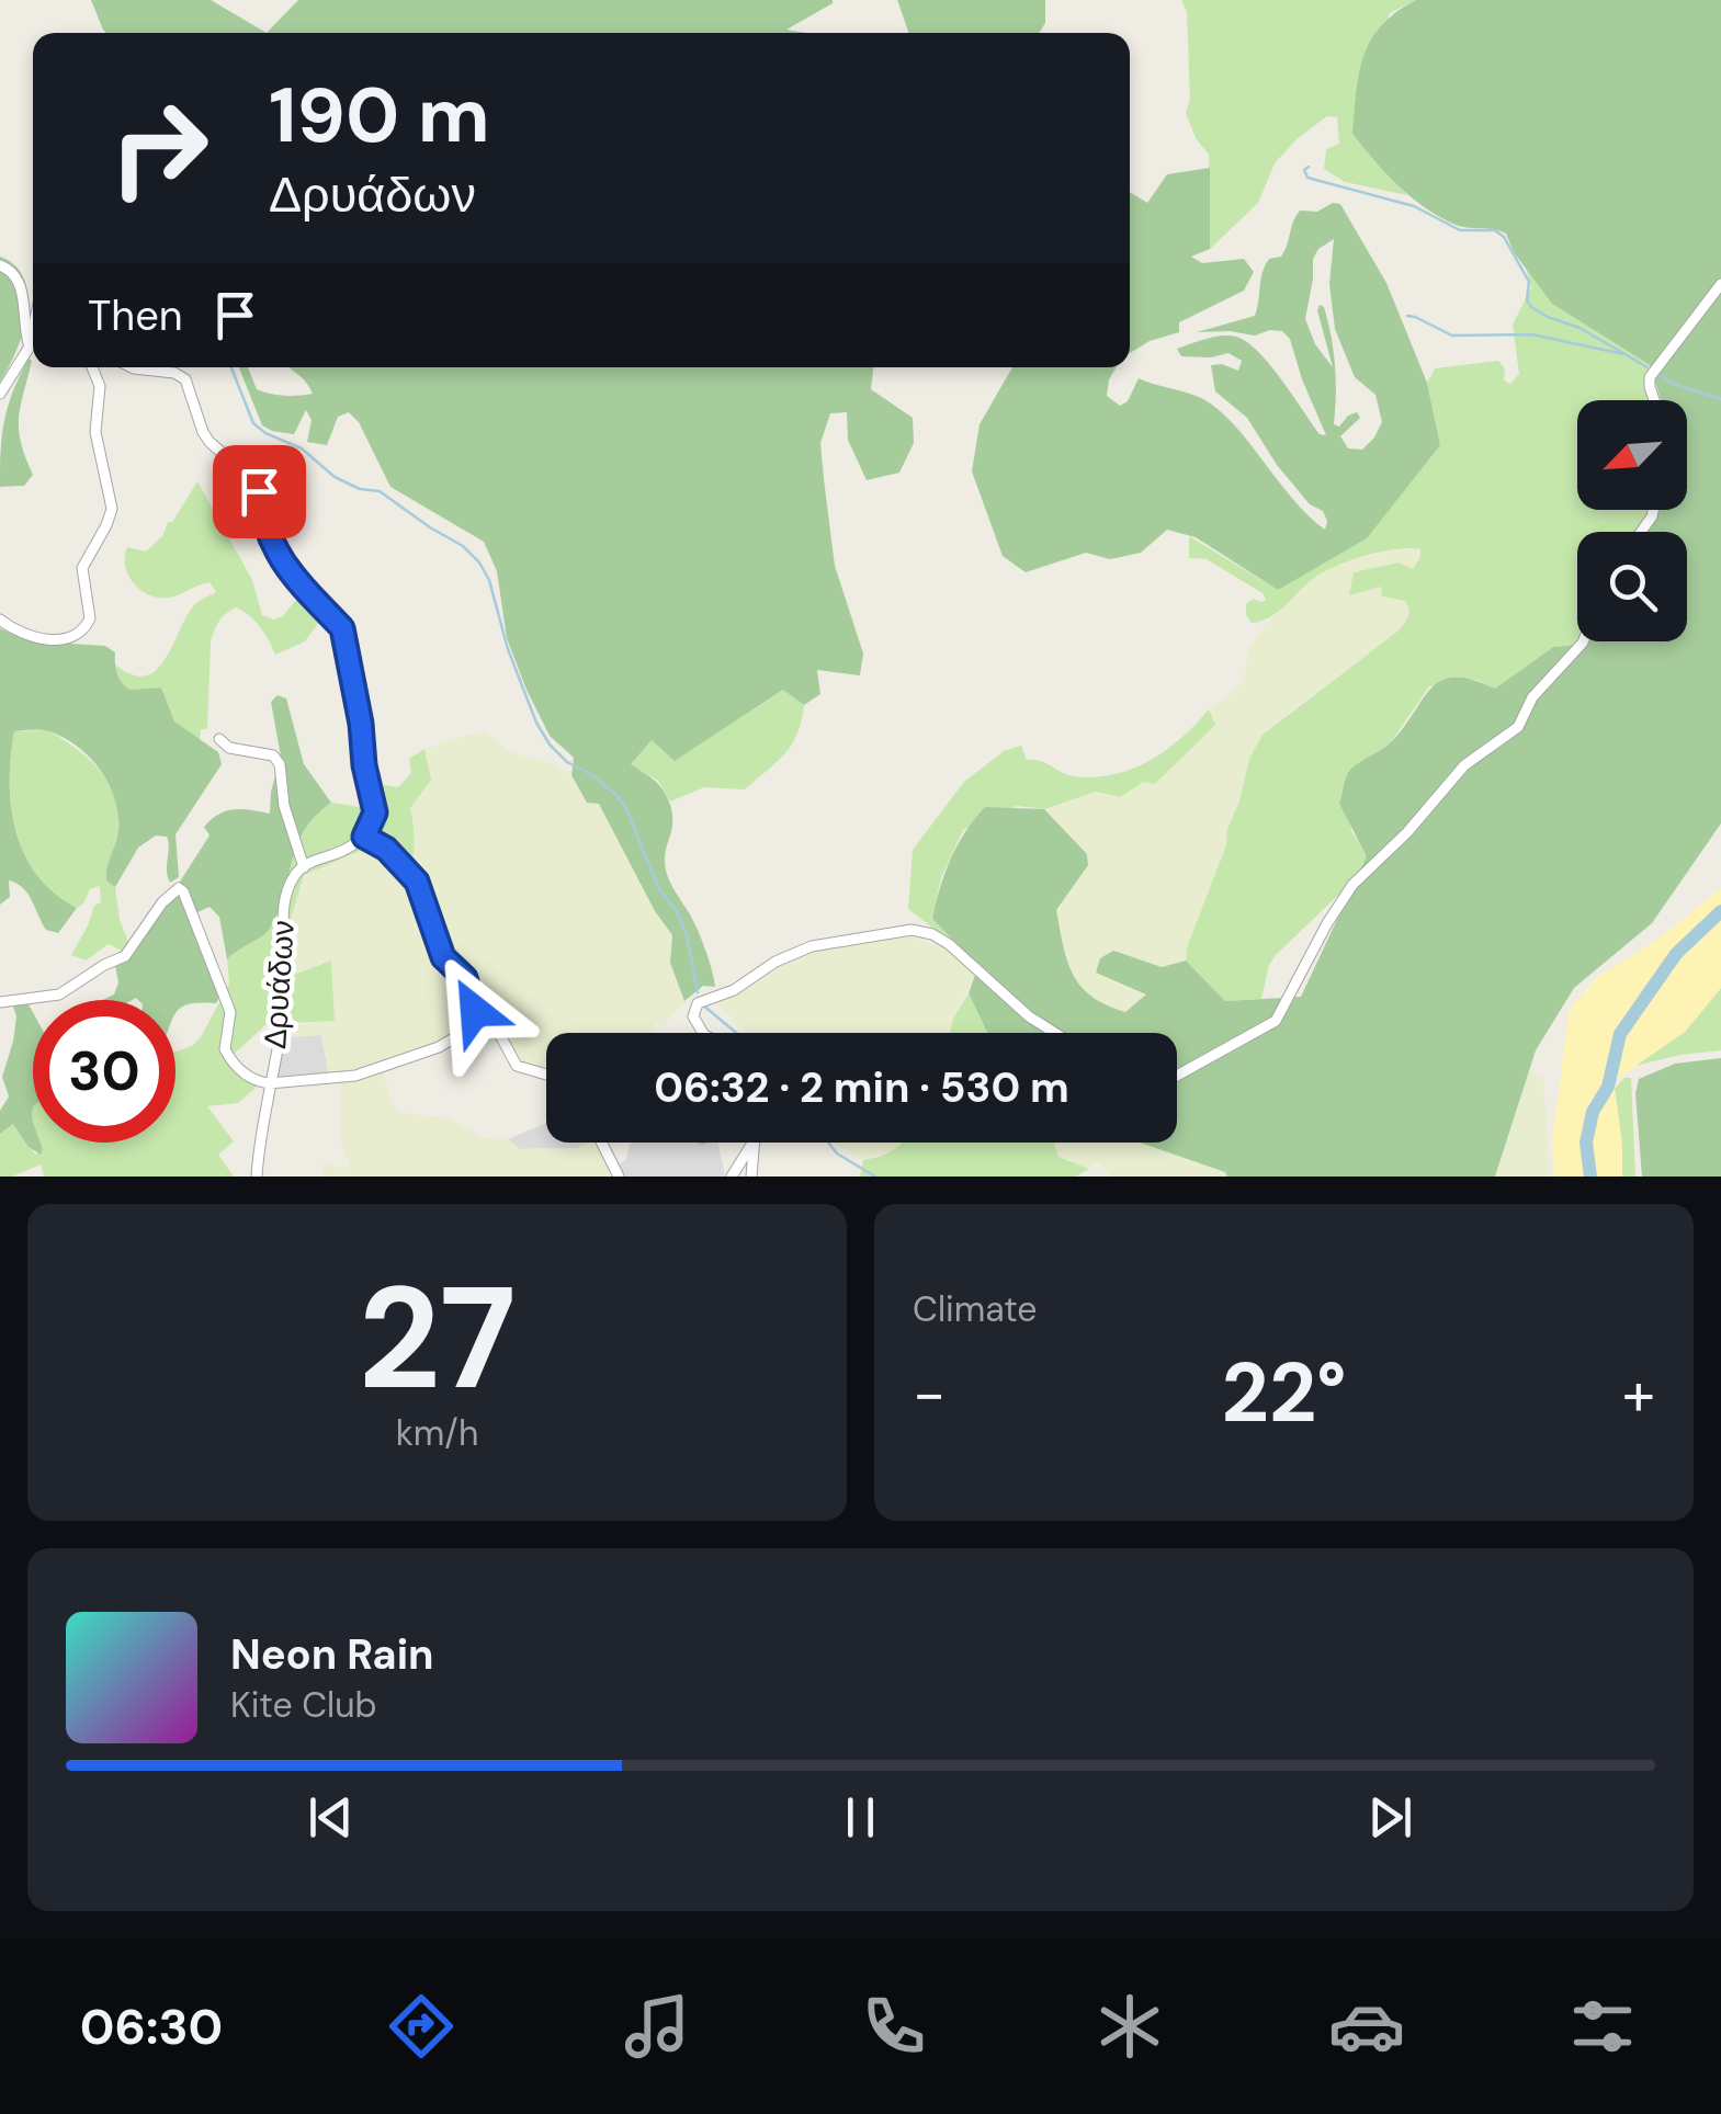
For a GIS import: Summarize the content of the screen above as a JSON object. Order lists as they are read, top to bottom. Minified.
{"streets":{"street":["Δρυάδων"]},"north":"bottom left","page":{"turn":["190 m","Δρυάδων"],"then":"Then","limit":"30","trip":"06:32 · 2 min · 530 m","tile":[["27","km/h"],"Climate"],"heat":["−","22°","+"],"song":["Neon Rain","Kite Club"],"tabs":"06:30"}}
